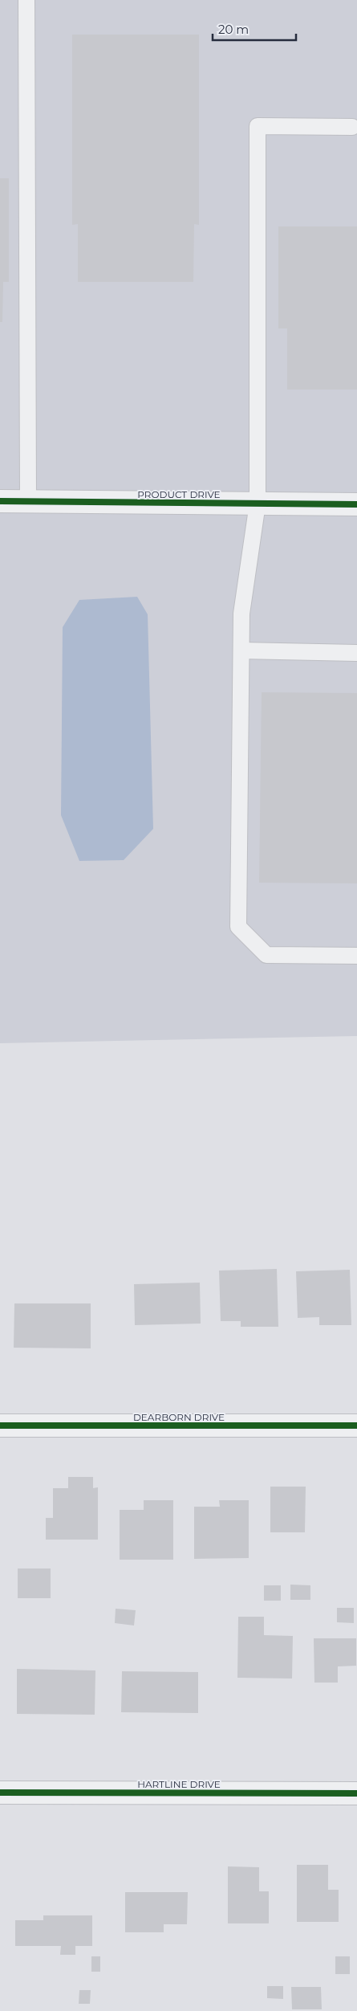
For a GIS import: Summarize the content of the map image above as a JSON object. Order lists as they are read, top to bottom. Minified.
{"streets":{"street":["PRODUCT DRIVE","DEARBORN DRIVE","HARTLINE DRIVE"]},"scale_bar":"20 m"}
